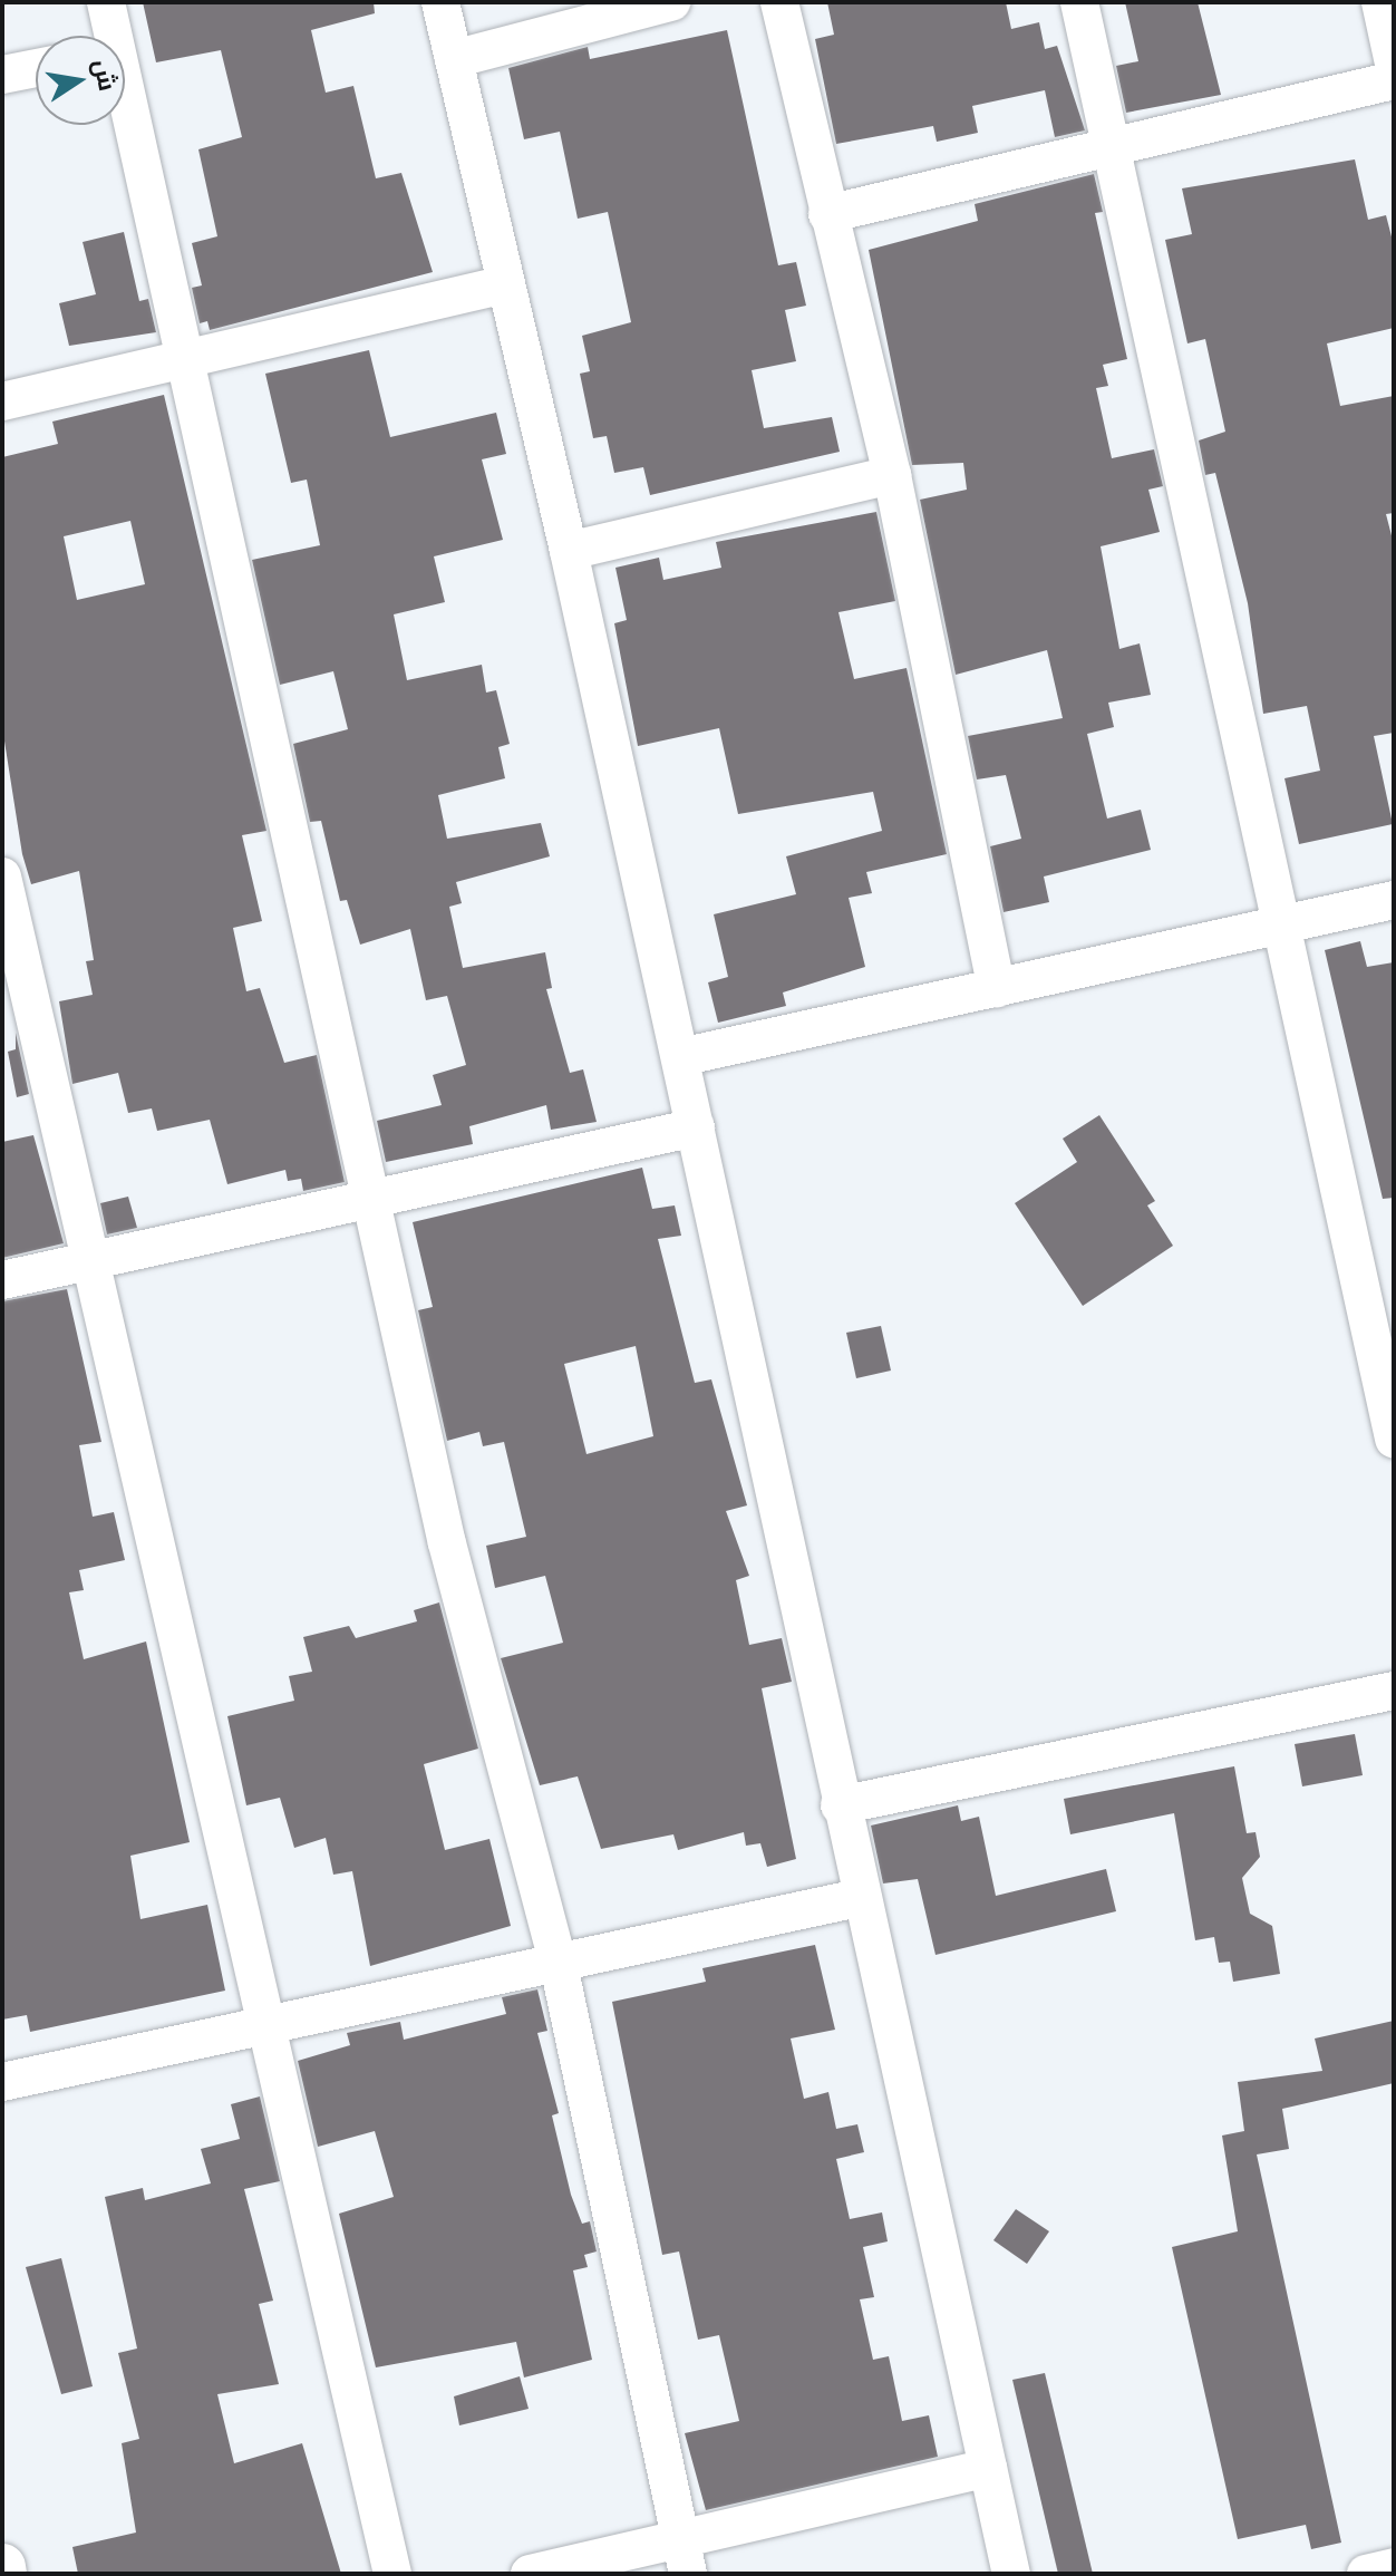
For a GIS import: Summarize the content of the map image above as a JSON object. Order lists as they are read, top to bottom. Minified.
{"north":"right"}
